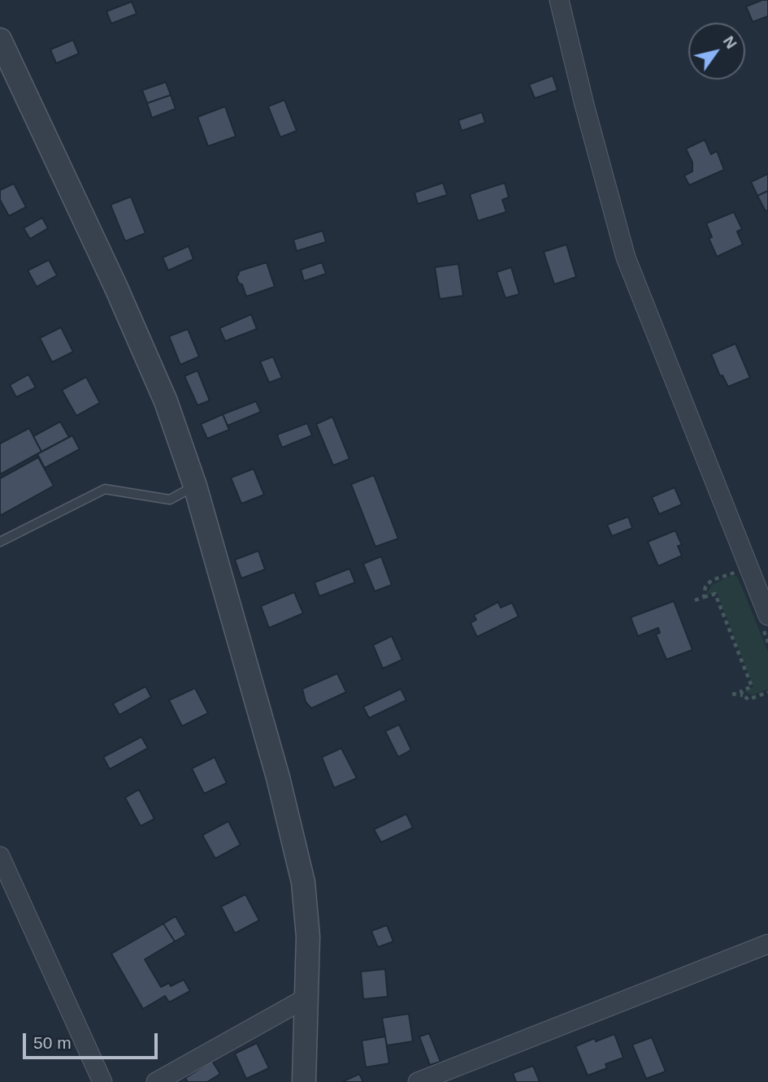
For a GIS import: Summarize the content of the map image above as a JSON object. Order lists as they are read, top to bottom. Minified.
{"scale_bar":"50 m","north":"top right"}
